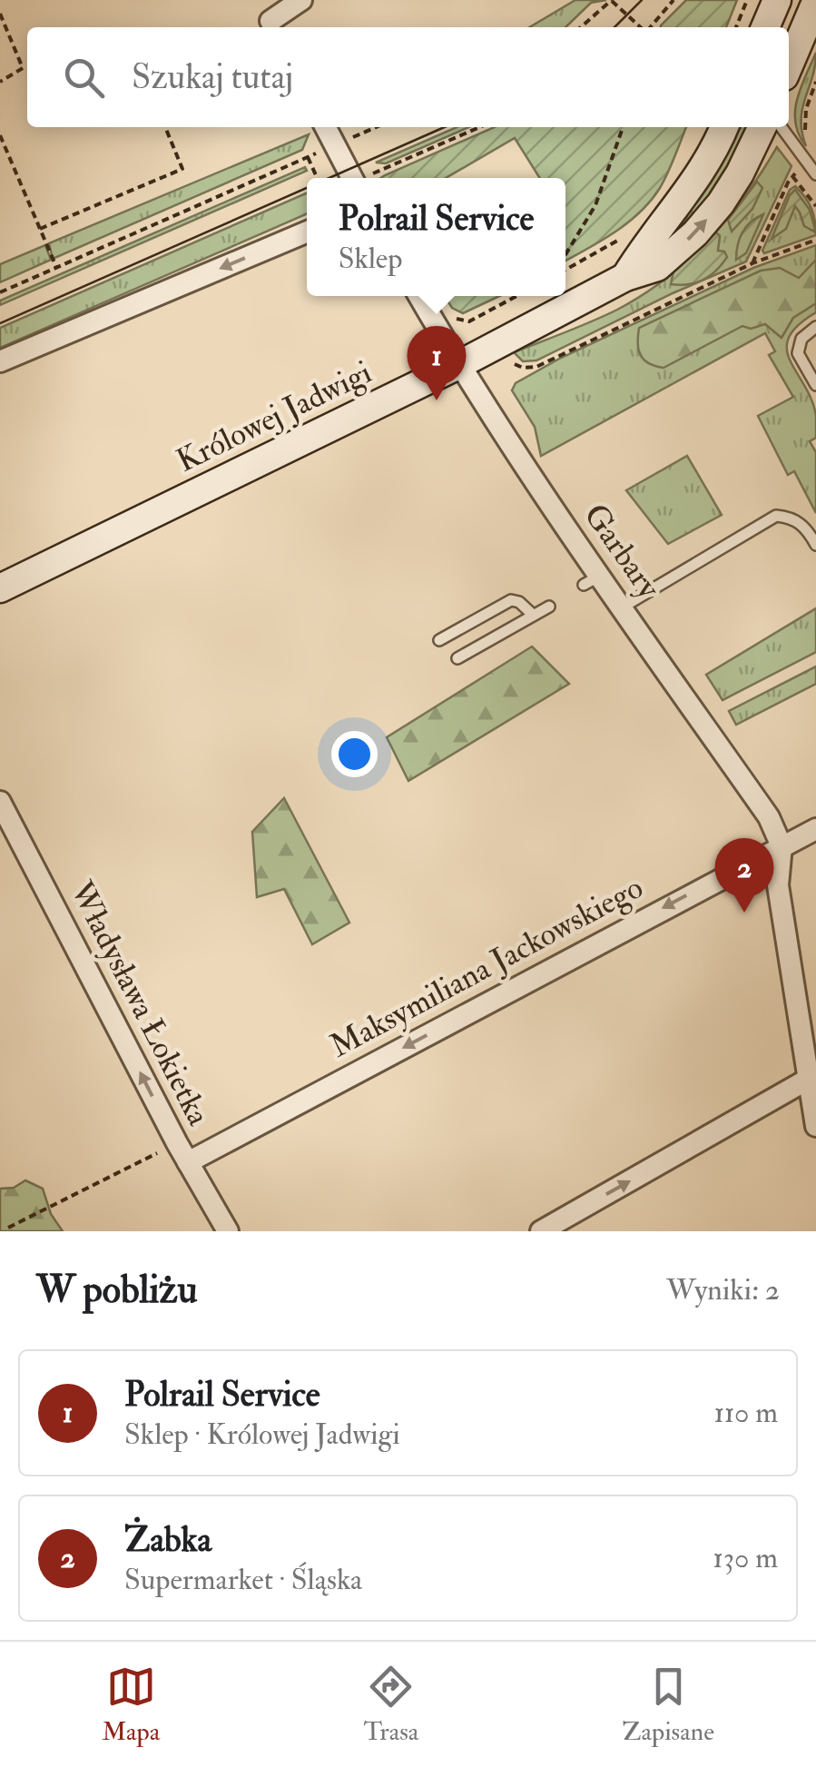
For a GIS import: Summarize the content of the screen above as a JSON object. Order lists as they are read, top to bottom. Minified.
{"streets":{"street":["Królowej Jadwigi","Garbary","Maksymiliana Jackowskiego","Władysława Łokietka"]},"crossings":[["Królowej Jadwigi","Garbary"],["Garbary","Maksymiliana Jackowskiego"],["Maksymiliana Jackowskiego","Władysława Łokietka"]],"one_way":["Maksymiliana Jackowskiego","Władysława Łokietka"],"page":{"search":"Szukaj tutaj","popup":["Polrail Service","Sklep"],"pins":["1","2"],"heading":["W pobliżu","Wyniki: 2"],"list":[{"mark":"1","name":"Polrail Service","note":"Sklep · Królowej Jadwigi","value":"110 m"},{"mark":"2","name":"Żabka","note":"Supermarket · Śląska","value":"130 m"}],"nav":["Mapa","Trasa","Zapisane"]}}
